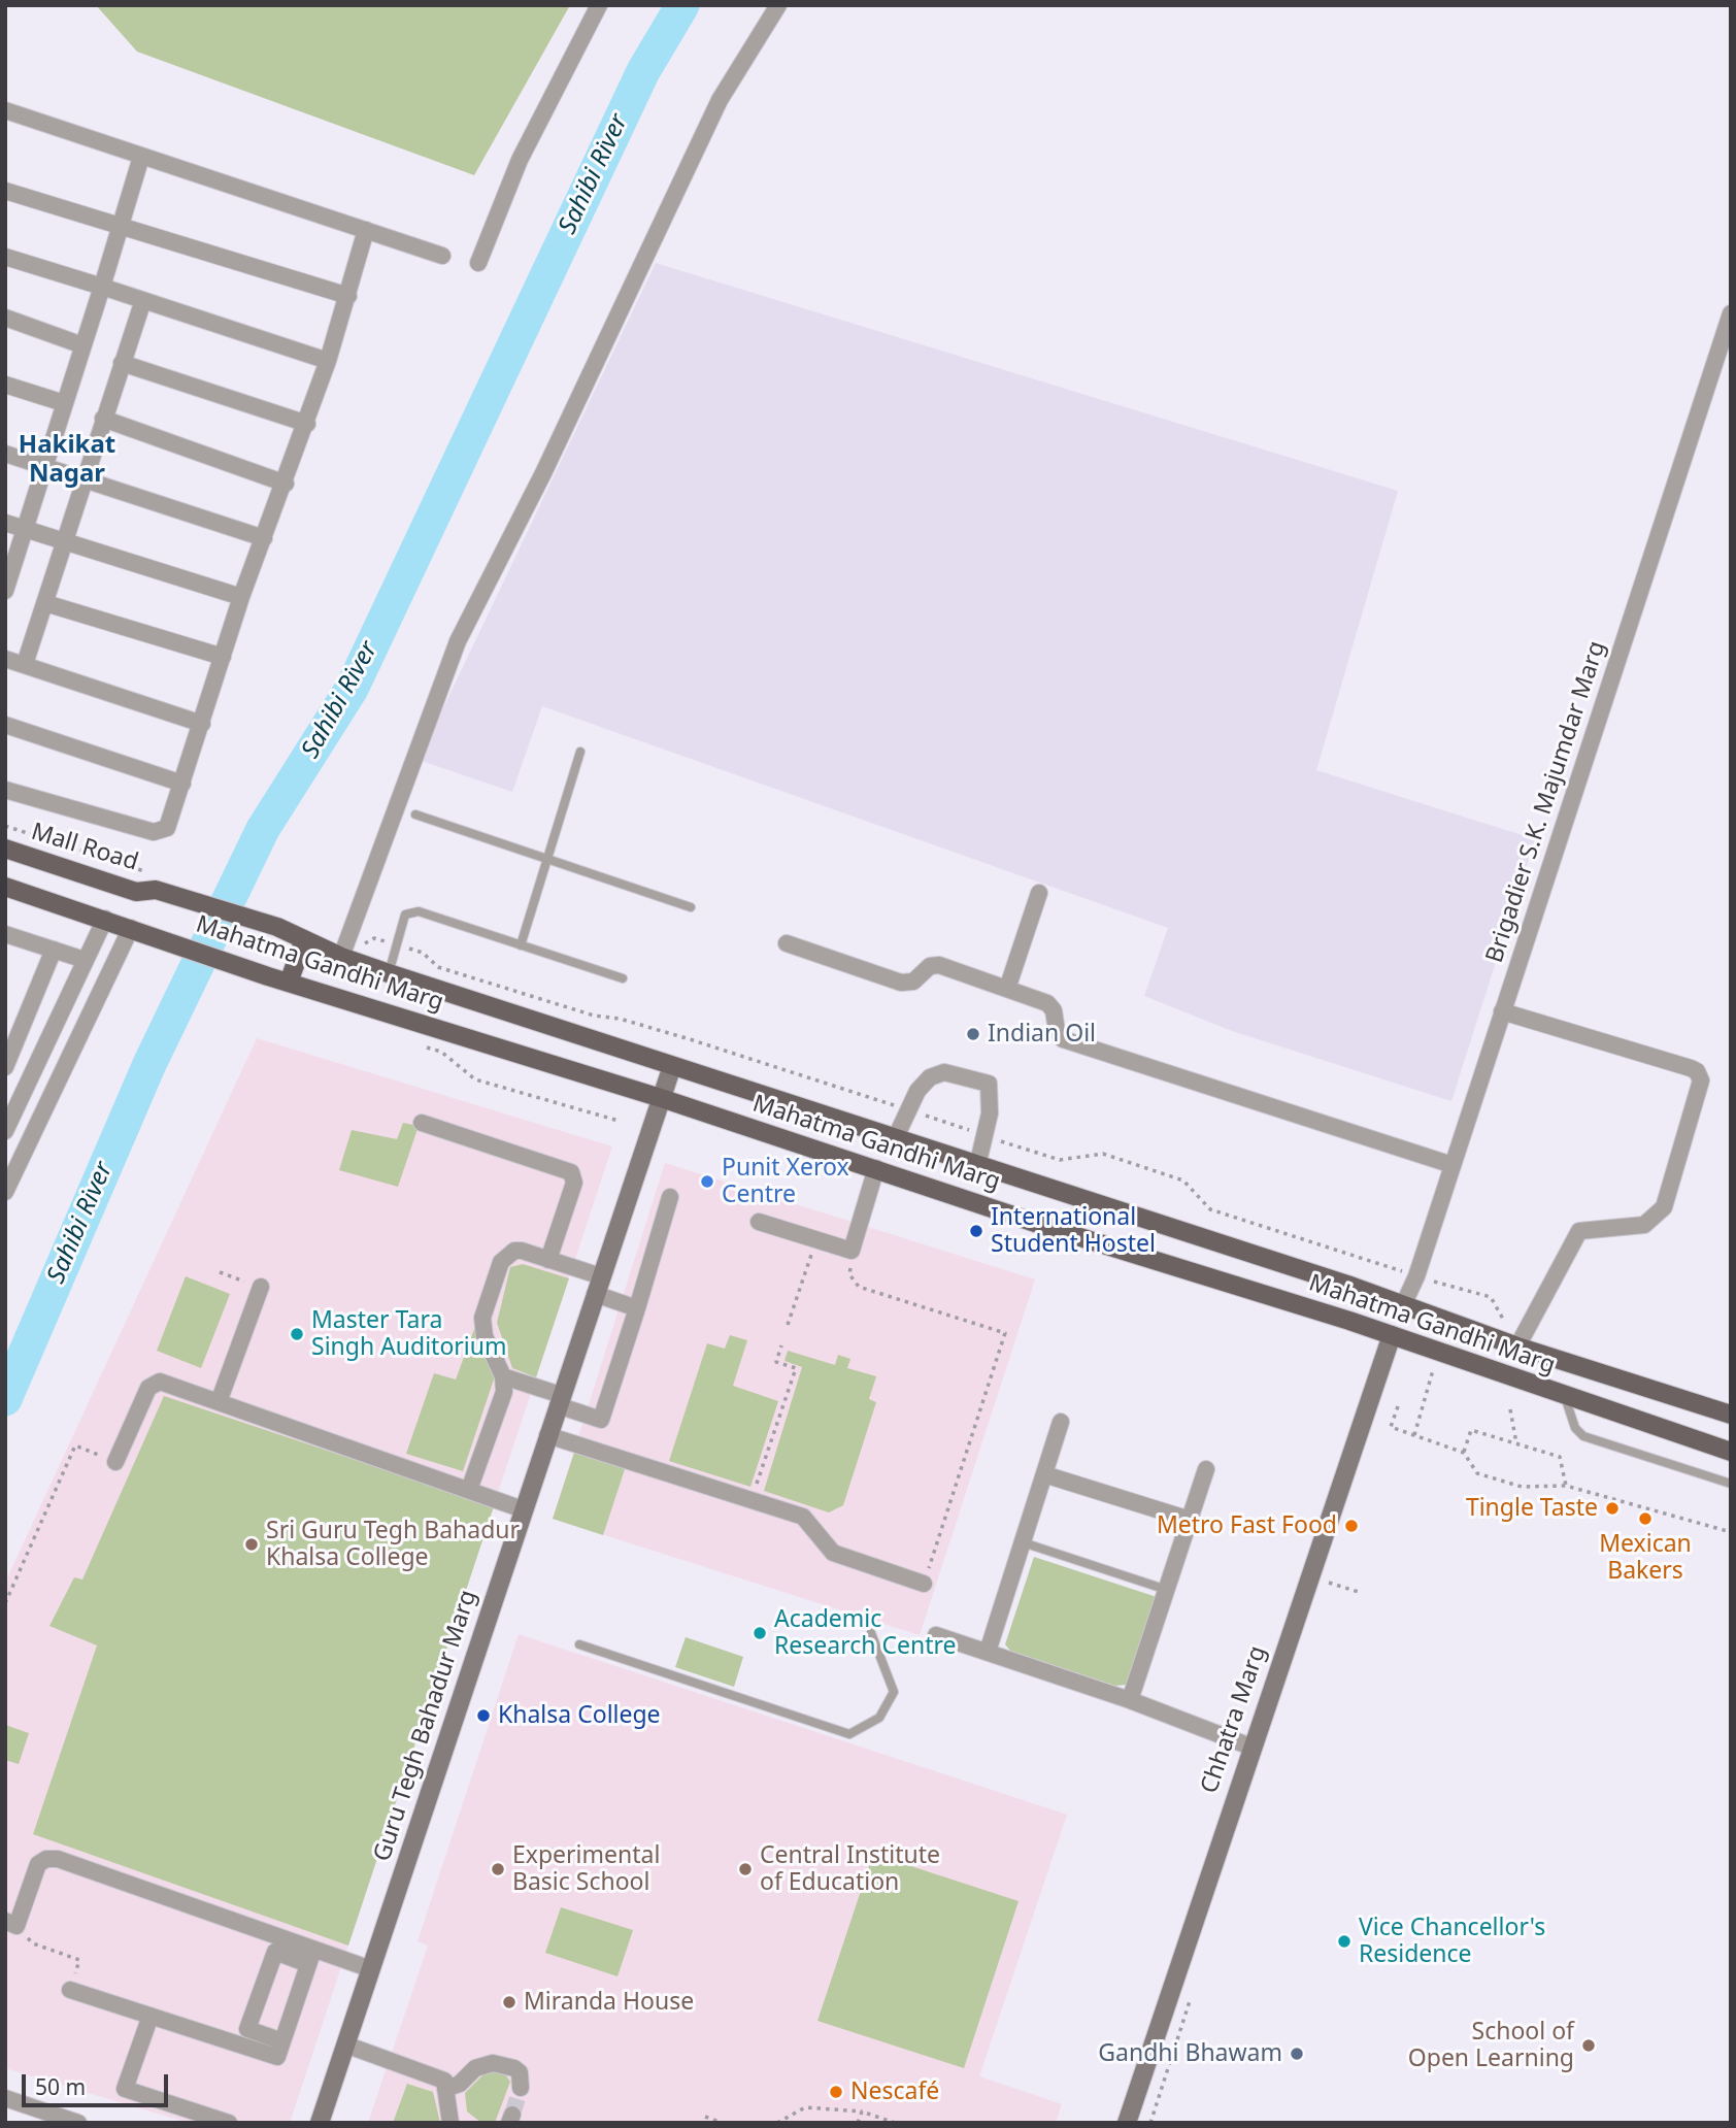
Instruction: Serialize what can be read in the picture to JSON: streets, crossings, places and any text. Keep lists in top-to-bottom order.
{
  "streets": {
    "main road": ["Mall Road", "Mahatma Gandhi Marg"],
    "street": ["Brigadier S.K. Majumdar Marg", "Chhatra Marg", "Guru Tegh Bahadur Marg"]
  },
  "crossings": [
    ["Brigadier S.K. Majumdar Marg", "Mahatma Gandhi Marg"],
    ["Mall Road", "Mahatma Gandhi Marg"],
    ["Mahatma Gandhi Marg", "Chhatra Marg"],
    ["Mahatma Gandhi Marg", "Guru Tegh Bahadur Marg"]
  ],
  "districts": ["Hakikat Nagar"],
  "water": ["Sahibi River"],
  "places": [
    "Indian Oil",
    "Punit Xerox Centre",
    "International Student Hostel",
    "Master Tara Singh Auditorium",
    "Tingle Taste",
    "Mexican Bakers",
    "Metro Fast Food",
    "Sri Guru Tegh Bahadur Khalsa College",
    "Academic Research Centre",
    "Khalsa College",
    "Experimental Basic School",
    "Central Institute of Education",
    "Vice Chancellor's Residence",
    "Miranda House",
    "School of Open Learning",
    "Gandhi Bhawam",
    "Nescafé"
  ],
  "scale_bar": "50 m"
}
